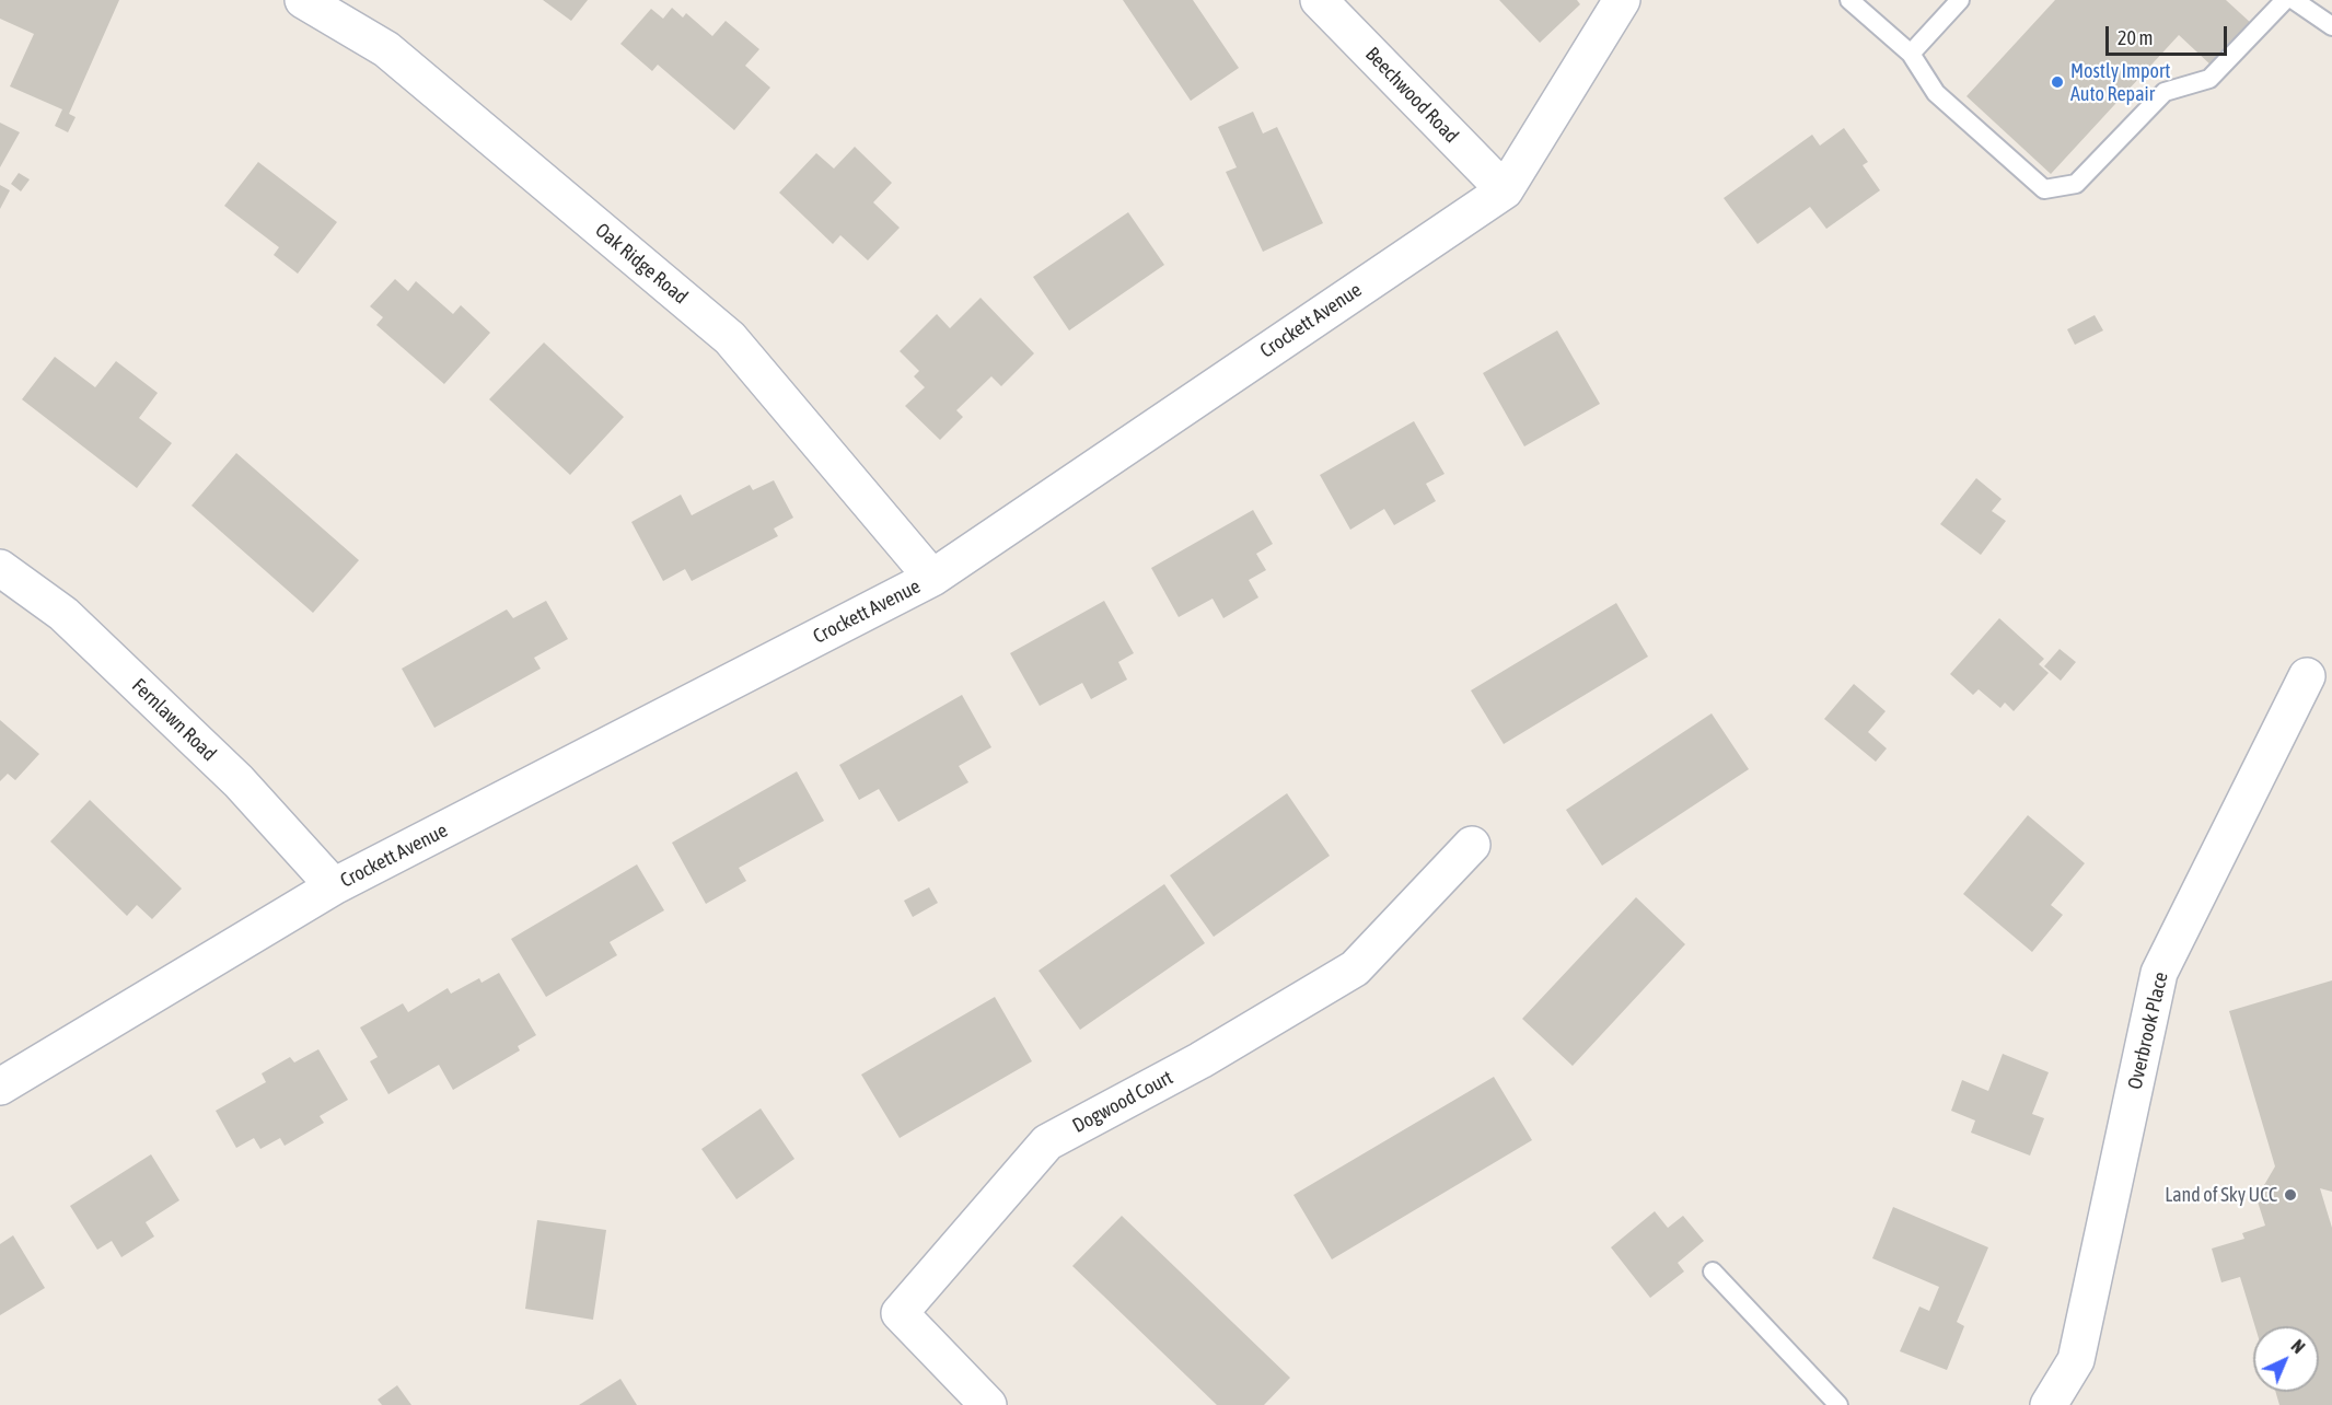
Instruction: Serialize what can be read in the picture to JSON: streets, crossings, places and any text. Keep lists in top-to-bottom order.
{
  "streets": {
    "street": [
      "Beechwood Road",
      "Oak Ridge Road",
      "Crockett Avenue",
      "Fernlawn Road",
      "Overbrook Place",
      "Dogwood Court"
    ]
  },
  "crossings": [
    ["Beechwood Road", "Crockett Avenue"],
    ["Oak Ridge Road", "Crockett Avenue"],
    ["Crockett Avenue", "Fernlawn Road"]
  ],
  "places": ["Mostly Import Auto Repair", "Land of Sky UCC"],
  "scale_bar": "20 m",
  "north": "top right"
}
